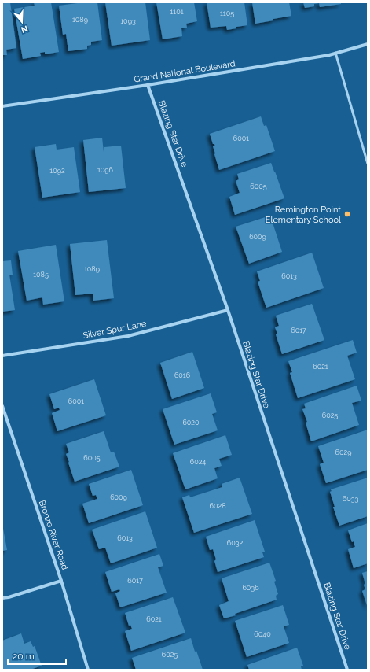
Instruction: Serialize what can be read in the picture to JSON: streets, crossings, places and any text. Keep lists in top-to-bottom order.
{
  "streets": {
    "street": [
      "Grand National Boulevard",
      "Blazing Star Drive",
      "Silver Spur Lane",
      "Bronze River Road"
    ]
  },
  "crossings": [
    ["Grand National Boulevard", "Blazing Star Drive"],
    ["Blazing Star Drive", "Silver Spur Lane"]
  ],
  "places": ["Remington Point Elementary School"],
  "house_numbers": [
    "1101",
    "1105",
    "1089",
    "1093",
    "6001",
    "1096",
    "1092",
    "6005",
    "6009",
    "1089",
    "1085",
    "6013",
    "6017",
    "6021",
    "6016",
    "6001",
    "6025",
    "6020",
    "6029",
    "6005",
    "6024",
    "6009",
    "6033",
    "6028",
    "6013",
    "6032",
    "6017",
    "6036",
    "6021",
    "6040",
    "6025"
  ],
  "scale_bar": "20 m",
  "north": "bottom"
}
